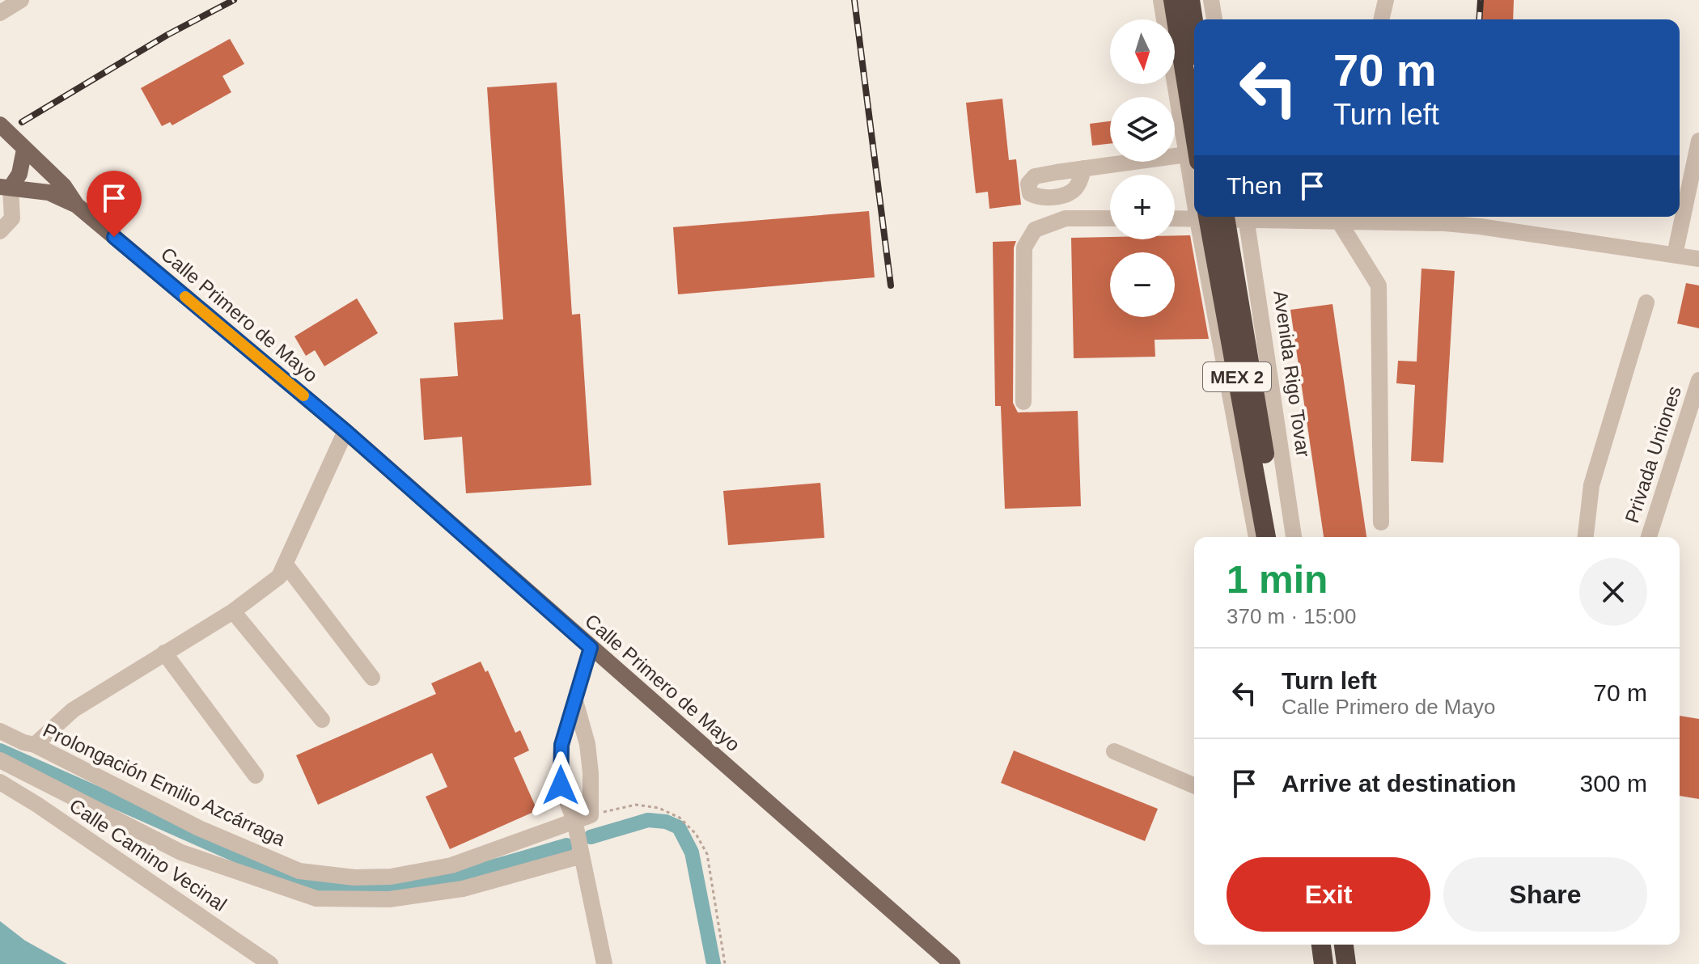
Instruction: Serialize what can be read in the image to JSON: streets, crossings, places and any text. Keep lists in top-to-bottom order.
{
  "streets": {
    "highway": ["Avenida Rigo Tovar", "MEX 2"],
    "main road": ["Calle Primero de Mayo"],
    "street": ["Privada Uniones", "Prolongación Emilio Azcárraga", "Calle Camino Vecinal"]
  },
  "north": "bottom",
  "page": {
    "map_buttons": ["+", "−"],
    "turn": ["70 m", "Turn left"],
    "then": "Then",
    "heading": ["1 min", "370 m · 15:00"],
    "list": [
      {
        "name": "Turn left",
        "note": "Calle Primero de Mayo",
        "value": "70 m"
      },
      {
        "name": "Arrive at destination",
        "value": "300 m"
      }
    ],
    "buttons": ["Exit", "Share"]
  }
}
